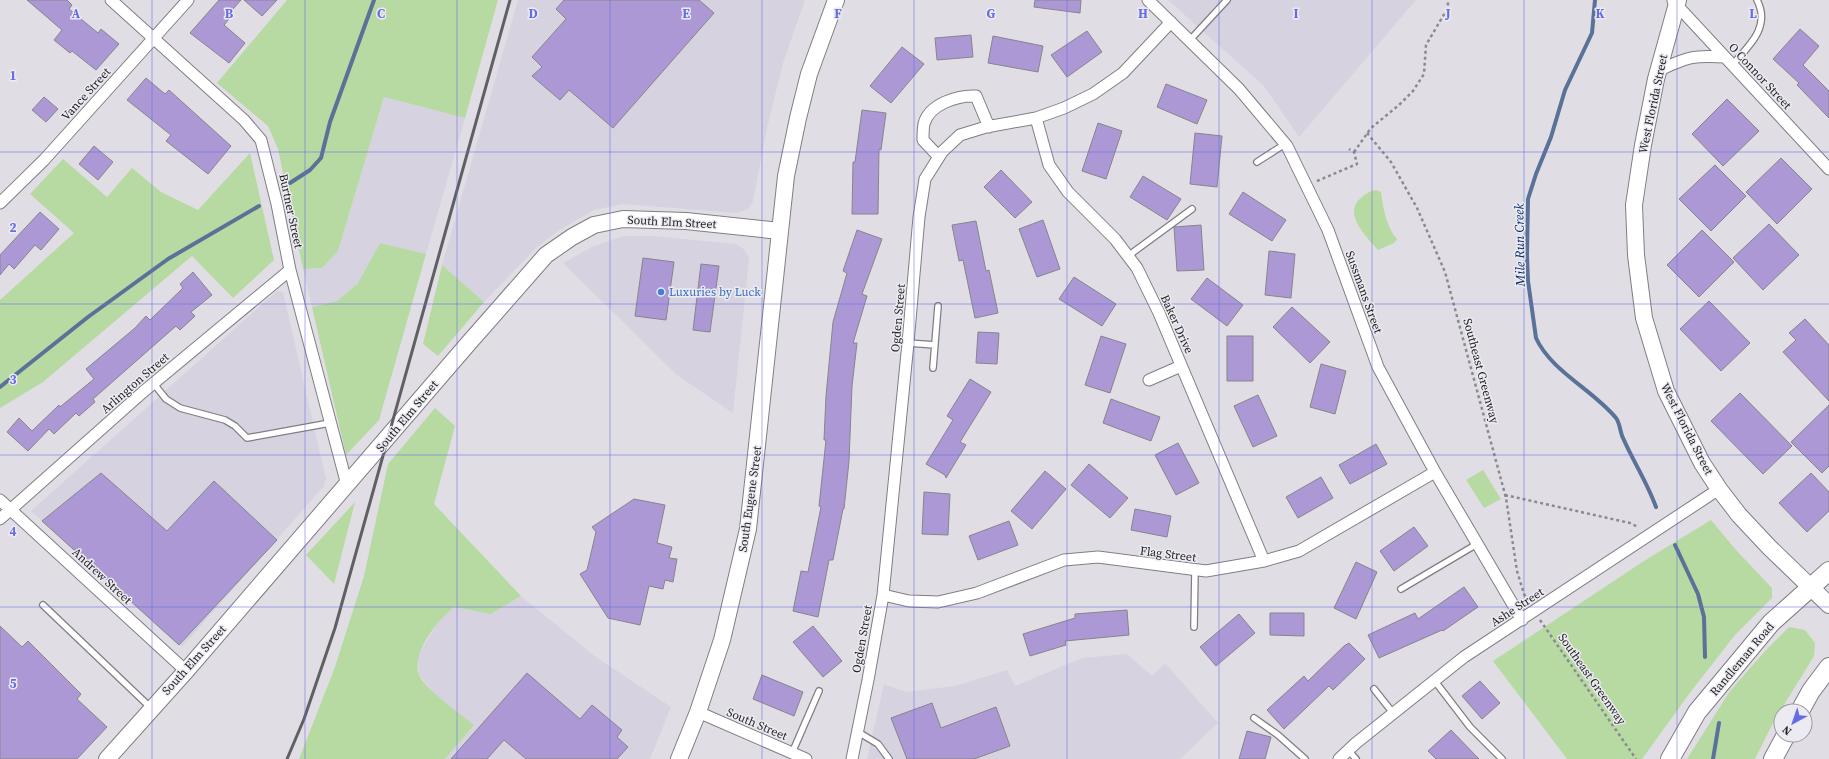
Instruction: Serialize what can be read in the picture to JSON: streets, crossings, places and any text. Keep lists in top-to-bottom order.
{
  "streets": {
    "main road": [
      "West Florida Street",
      "South Elm Street",
      "South Eugene Street",
      "Randleman Road"
    ],
    "street": [
      "O Connor Street",
      "Vance Street",
      "Burtner Street",
      "Sussmans Street",
      "Ogden Street",
      "Baker Drive",
      "Arlington Street",
      "Flag Street",
      "Andrew Street",
      "Ashe Street",
      "South Street"
    ],
    "path": ["Southeast Greenway"]
  },
  "crossings": [
    ["O Connor Street", "West Florida Street"],
    ["Vance Street", "Burtner Street"],
    ["West Florida Street", "Ashe Street"],
    ["West Florida Street", "Randleman Road"],
    ["Burtner Street", "South Elm Street"],
    ["Burtner Street", "Arlington Street"],
    ["South Elm Street", "South Eugene Street"],
    ["South Elm Street", "Andrew Street"],
    ["Sussmans Street", "Ogden Street"],
    ["Sussmans Street", "Flag Street"],
    ["Sussmans Street", "Ashe Street"],
    ["Ogden Street", "Baker Drive"],
    ["Ogden Street", "Flag Street"],
    ["Baker Drive", "Flag Street"],
    ["Southeast Greenway", "Ashe Street"],
    ["Arlington Street", "Andrew Street"],
    ["South Eugene Street", "South Street"]
  ],
  "water": ["Mile Run Creek"],
  "places": ["Luxuries by Luck"],
  "north": "bottom left",
  "grid": {
    "columns": [
      "A",
      "B",
      "C",
      "D",
      "E",
      "F",
      "G",
      "H",
      "I",
      "J",
      "K",
      "L"
    ],
    "rows": [
      "1",
      "2",
      "3",
      "4",
      "5"
    ]
  }
}
